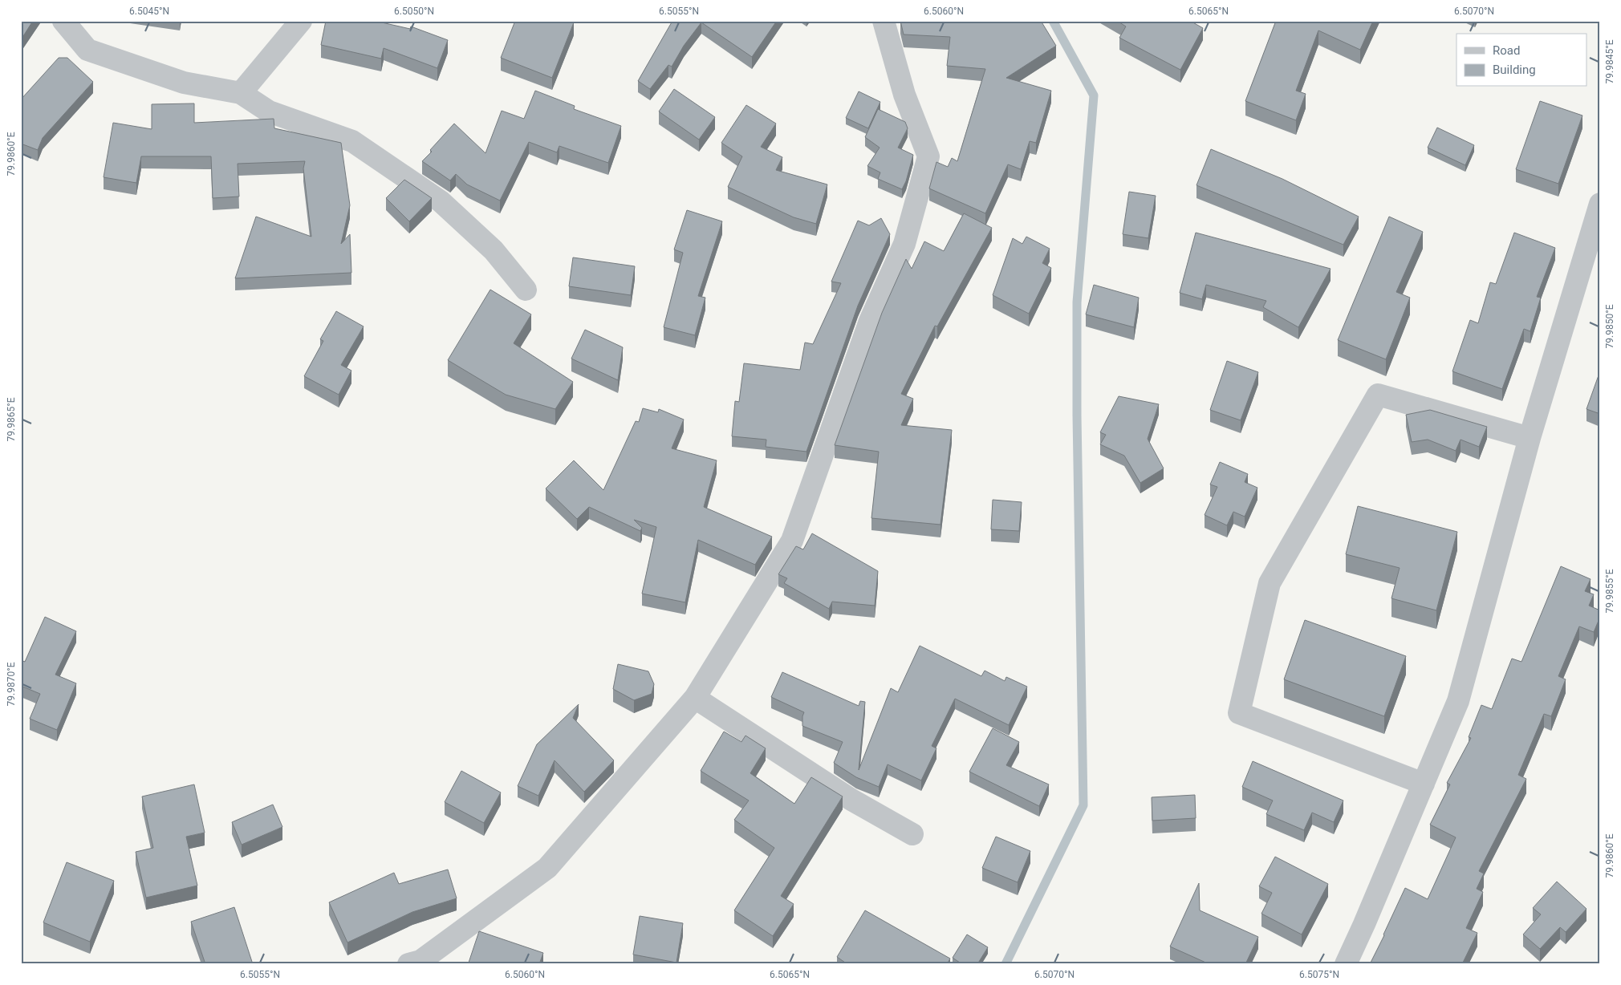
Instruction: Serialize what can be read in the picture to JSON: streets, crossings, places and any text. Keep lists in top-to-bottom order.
{
  "legend": ["Road", "Building"],
  "coordinates": [
    "6.5045°N",
    "6.5050°N",
    "6.5055°N",
    "6.5060°N",
    "6.5065°N",
    "6.5070°N",
    "79.9845°E",
    "79.9860°E",
    "79.9850°E",
    "79.9865°E",
    "79.9855°E",
    "79.9870°E",
    "6.5075°N"
  ]
}
